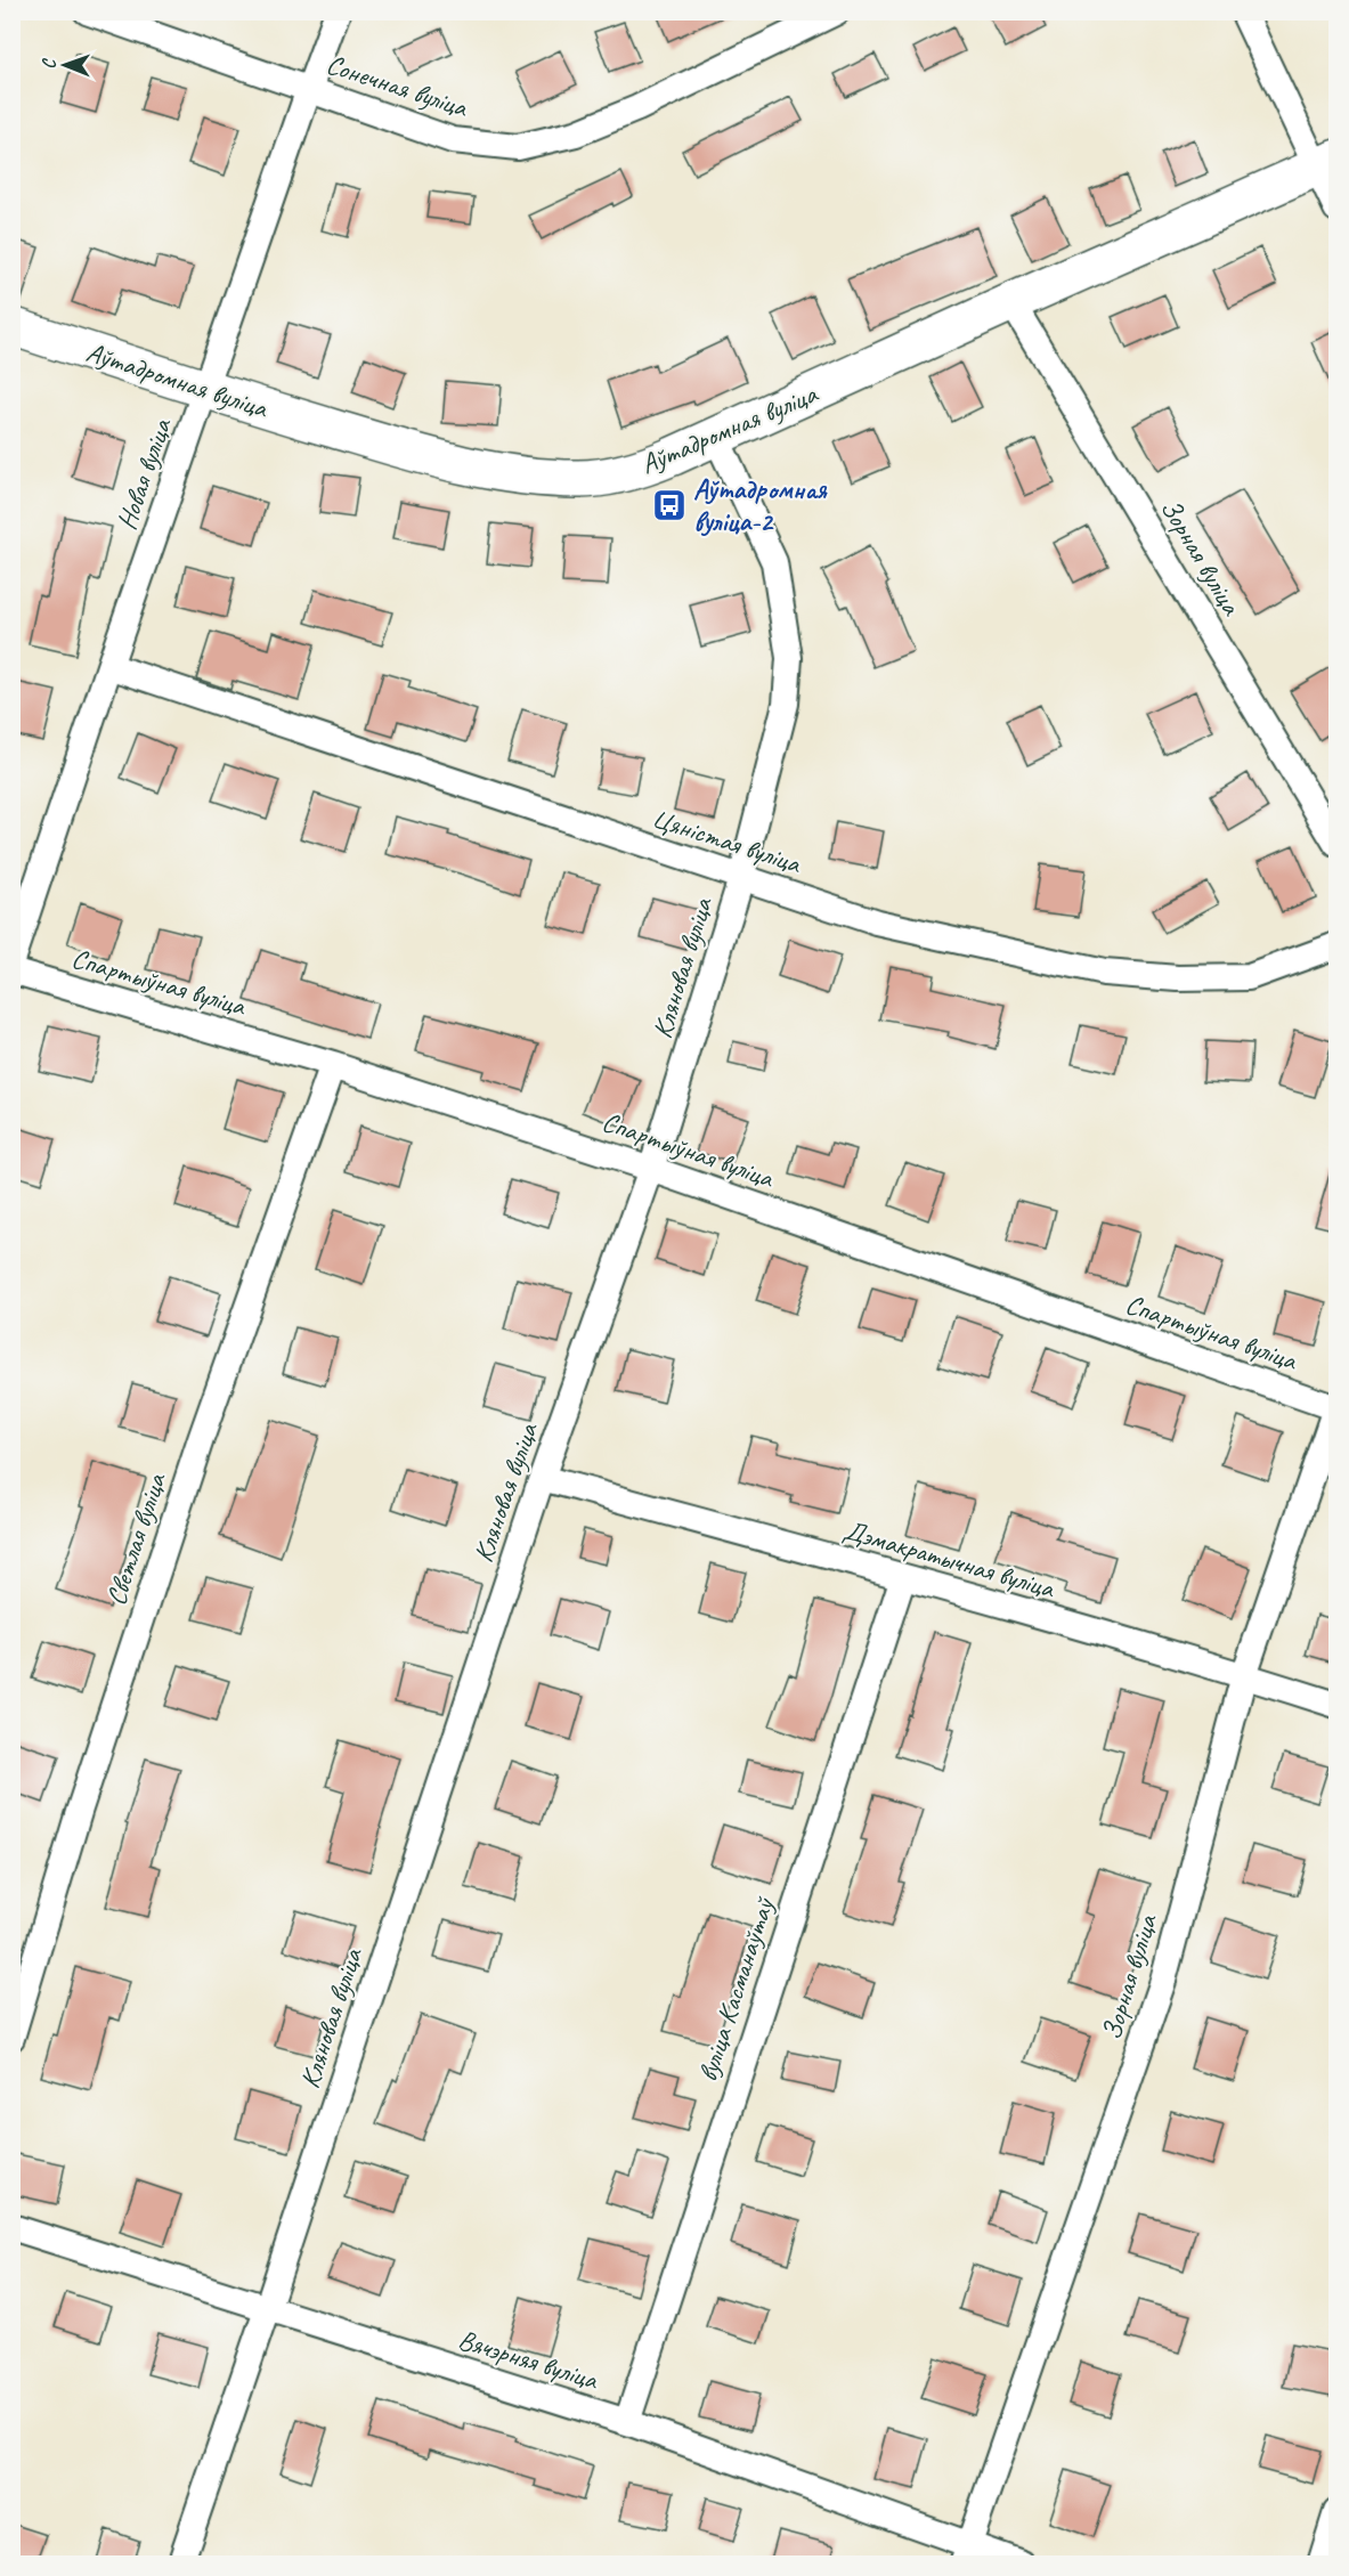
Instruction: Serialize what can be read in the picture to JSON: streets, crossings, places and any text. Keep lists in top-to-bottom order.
{
  "streets": {
    "street": [
      "Сонечная вуліца",
      "Аўтадромная вуліца",
      "Новая вуліца",
      "Зорная вуліца",
      "Цяністая вуліца",
      "Кляновая вуліца",
      "Спартыўная вуліца",
      "Светлая вуліца",
      "Дэмакратычная вуліца",
      "вуліца Касманаўтаў",
      "Вячэрняя вуліца"
    ]
  },
  "crossings": [
    ["Сонечная вуліца", "Новая вуліца"],
    ["Аўтадромная вуліца", "Новая вуліца"],
    ["Аўтадромная вуліца", "Зорная вуліца"],
    ["Аўтадромная вуліца", "Кляновая вуліца"],
    ["Новая вуліца", "Цяністая вуліца"],
    ["Зорная вуліца", "Спартыўная вуліца"],
    ["Зорная вуліца", "Дэмакратычная вуліца"],
    ["Зорная вуліца", "Вячэрняя вуліца"],
    ["Цяністая вуліца", "Кляновая вуліца"],
    ["Кляновая вуліца", "Спартыўная вуліца"],
    ["Кляновая вуліца", "Дэмакратычная вуліца"],
    ["Кляновая вуліца", "Вячэрняя вуліца"],
    ["Спартыўная вуліца", "Светлая вуліца"],
    ["Дэмакратычная вуліца", "вуліца Касманаўтаў"],
    ["вуліца Касманаўтаў", "Вячэрняя вуліца"]
  ],
  "places": {
    "bus stop": ["Аўтадромная вуліца-2"]
  },
  "north": "left"
}
